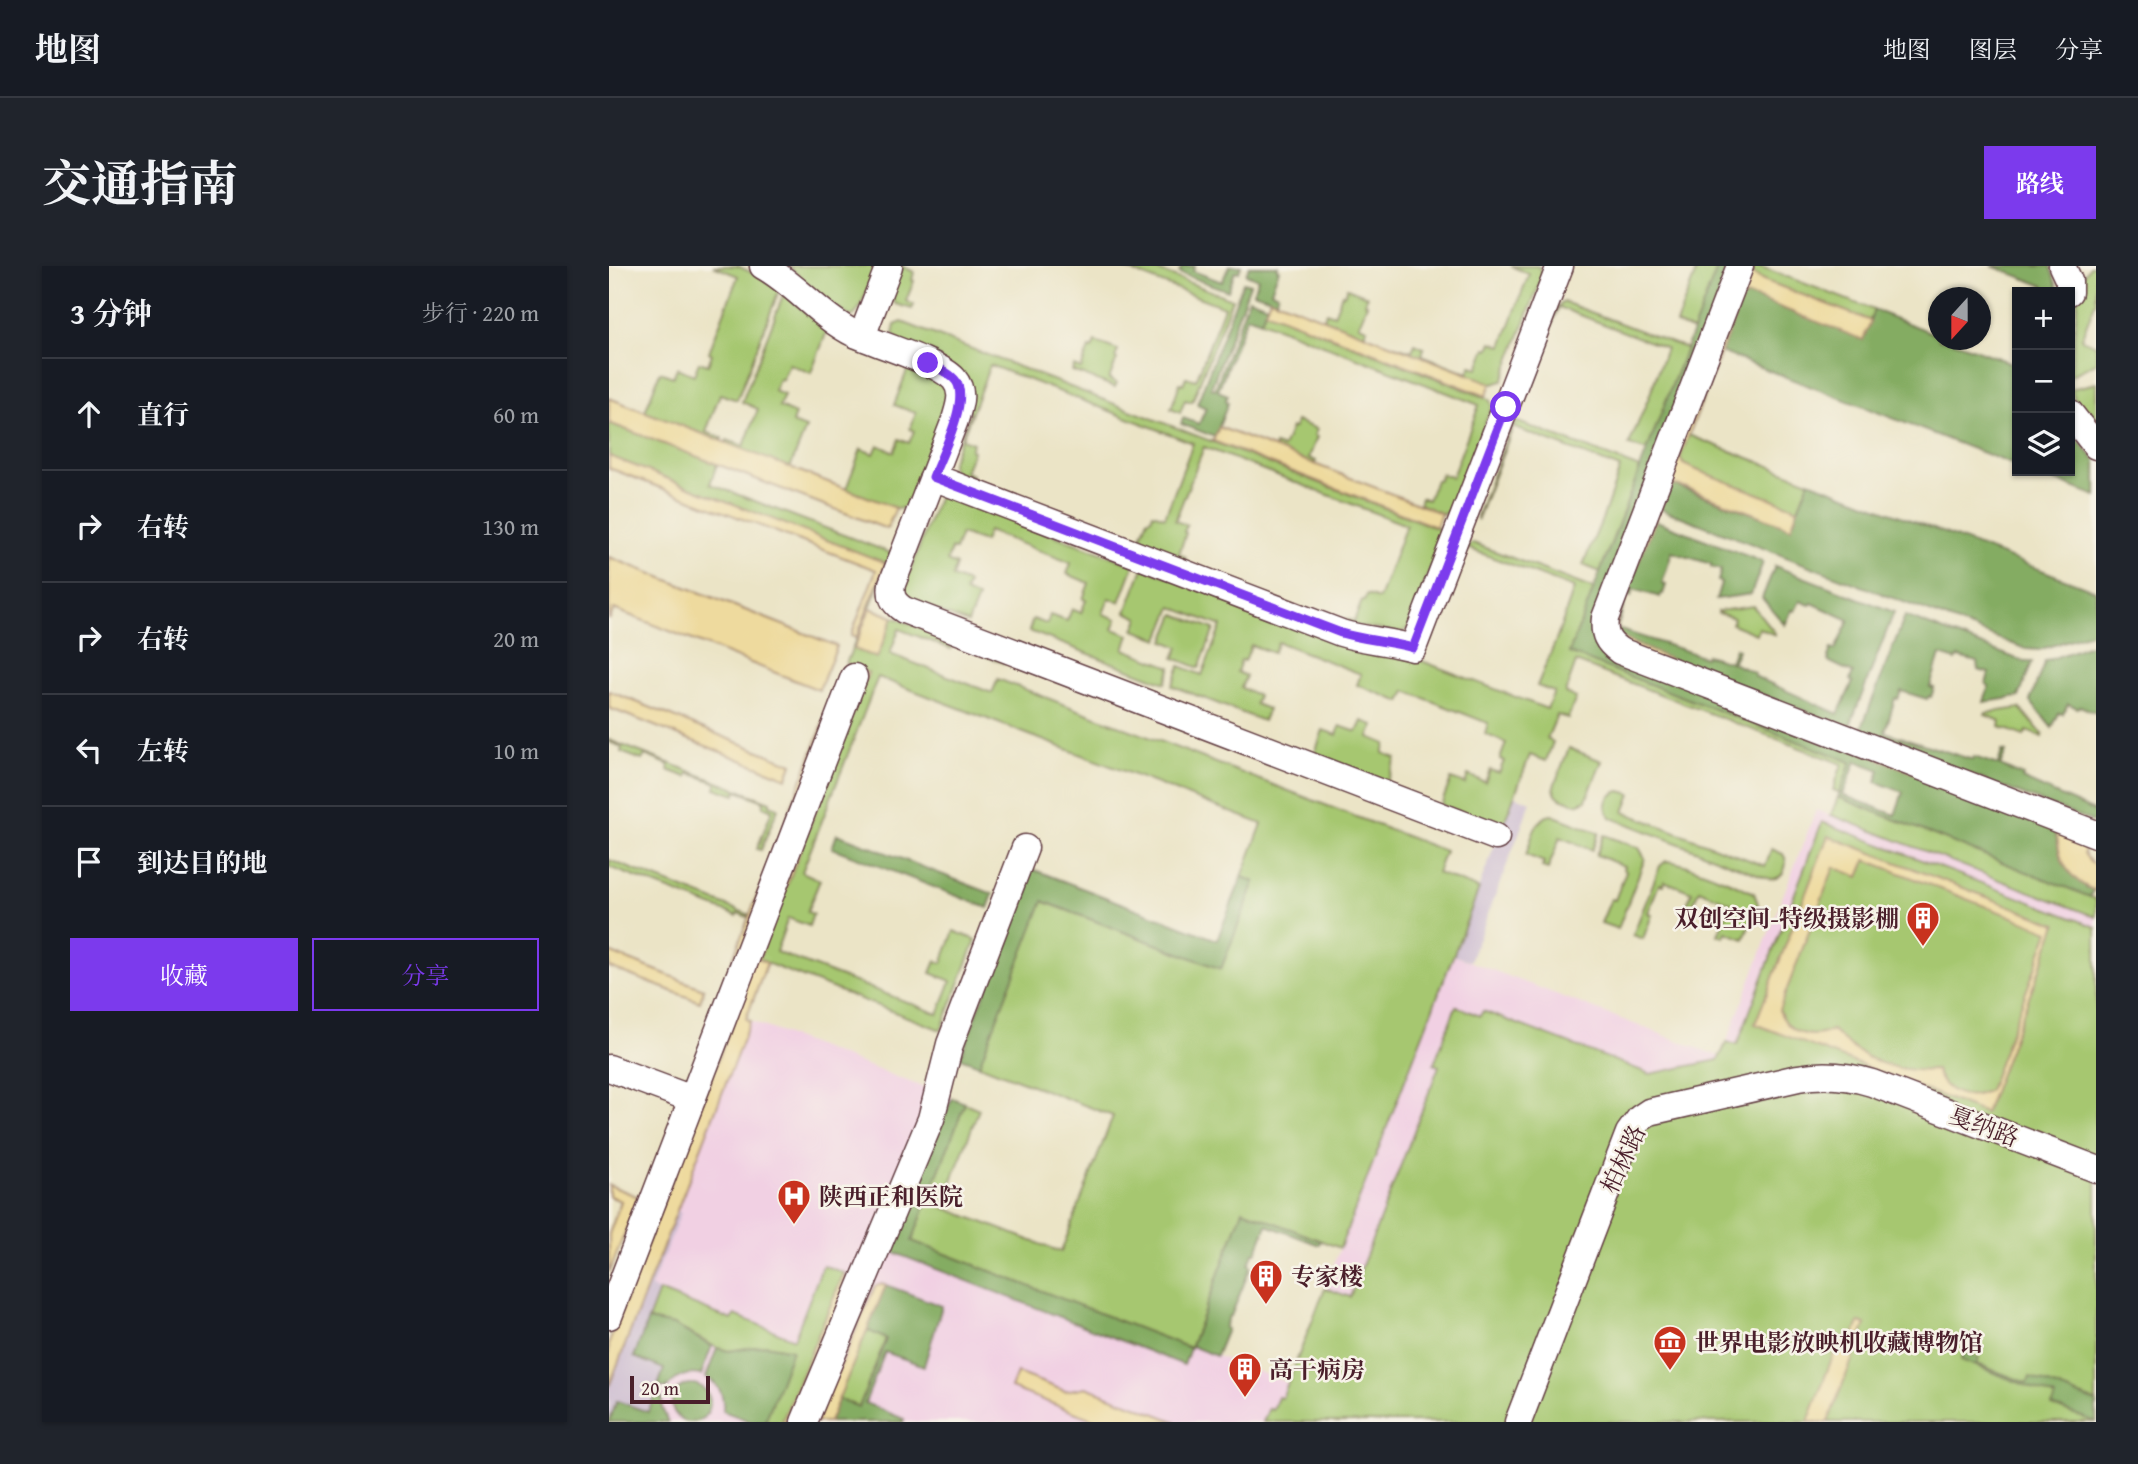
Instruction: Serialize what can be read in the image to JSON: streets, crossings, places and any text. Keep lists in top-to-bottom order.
{
  "streets": {
    "street": ["戛纳路", "柏林路"]
  },
  "crossings": [
    ["戛纳路", "柏林路"]
  ],
  "places": {
    "building": ["双创空间-特级摄影棚", "专家楼", "高干病房"],
    "hospital": ["陕西正和医院"],
    "museum": ["世界电影放映机收藏博物馆"]
  },
  "scale_bar": "20 m",
  "north": "bottom",
  "page": {
    "header": "地图",
    "nav": ["地图", "图层", "分享"],
    "title": "交通指南",
    "buttons": [
      "路线",
      ["收藏", "分享"]
    ],
    "heading": ["3 分钟", "步行 · 220 m"],
    "map_buttons": ["+", "−"],
    "list": [
      ["直行", "60 m"],
      ["右转", "130 m"],
      ["右转", "20 m"],
      ["左转", "10 m"],
      "到达目的地"
    ],
    "scale": "20 m"
  }
}
